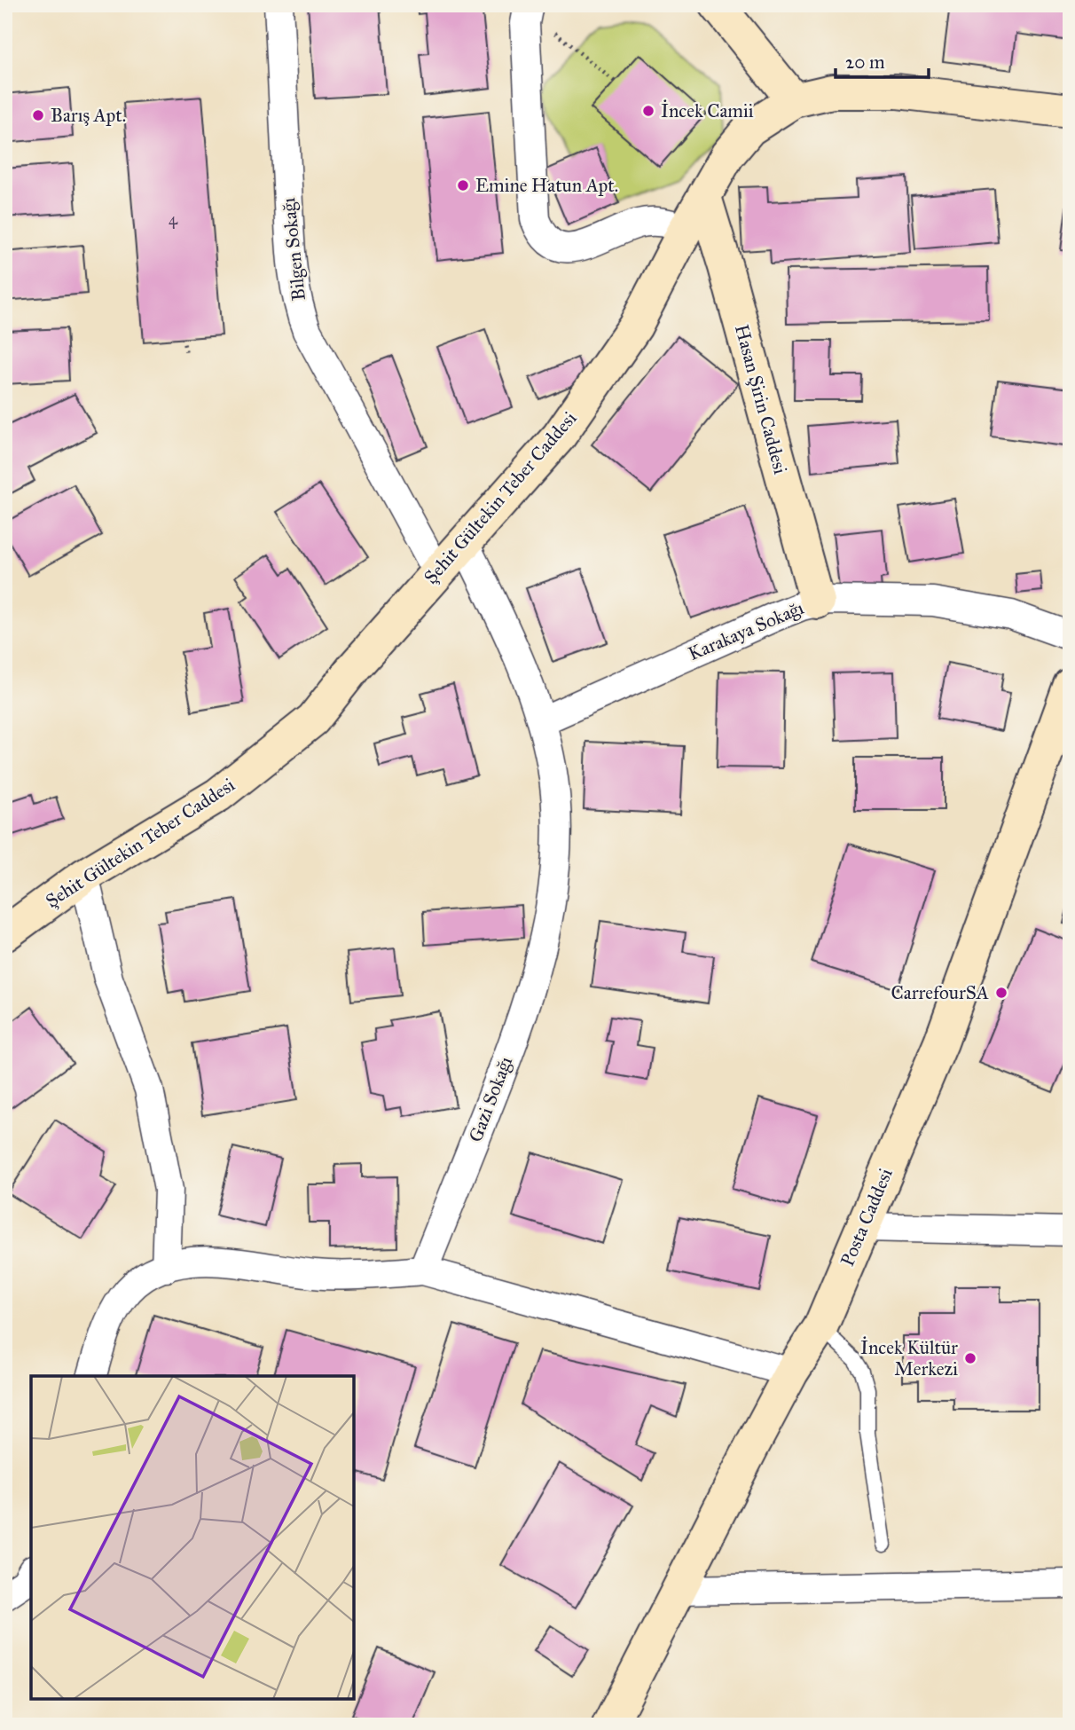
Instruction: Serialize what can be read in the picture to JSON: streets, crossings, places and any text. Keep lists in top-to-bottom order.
{
  "streets": {
    "street": [
      "Bilgen Sokağı",
      "Hasan Şirin Caddesi",
      "Şehit Gültekin Teber Caddesi",
      "Karakaya Sokağı",
      "Gazi Sokağı",
      "Posta Caddesi"
    ]
  },
  "crossings": [
    ["Bilgen Sokağı", "Şehit Gültekin Teber Caddesi"],
    ["Hasan Şirin Caddesi", "Şehit Gültekin Teber Caddesi"],
    ["Hasan Şirin Caddesi", "Karakaya Sokağı"],
    ["Şehit Gültekin Teber Caddesi", "Gazi Sokağı"],
    ["Karakaya Sokağı", "Gazi Sokağı"]
  ],
  "places": [
    "İncek Camii",
    "Barış Apt.",
    "Emine Hatun Apt.",
    "CarrefourSA",
    "İncek Kültür Merkezi"
  ],
  "house_numbers": ["4"],
  "scale_bar": "20 m"
}
